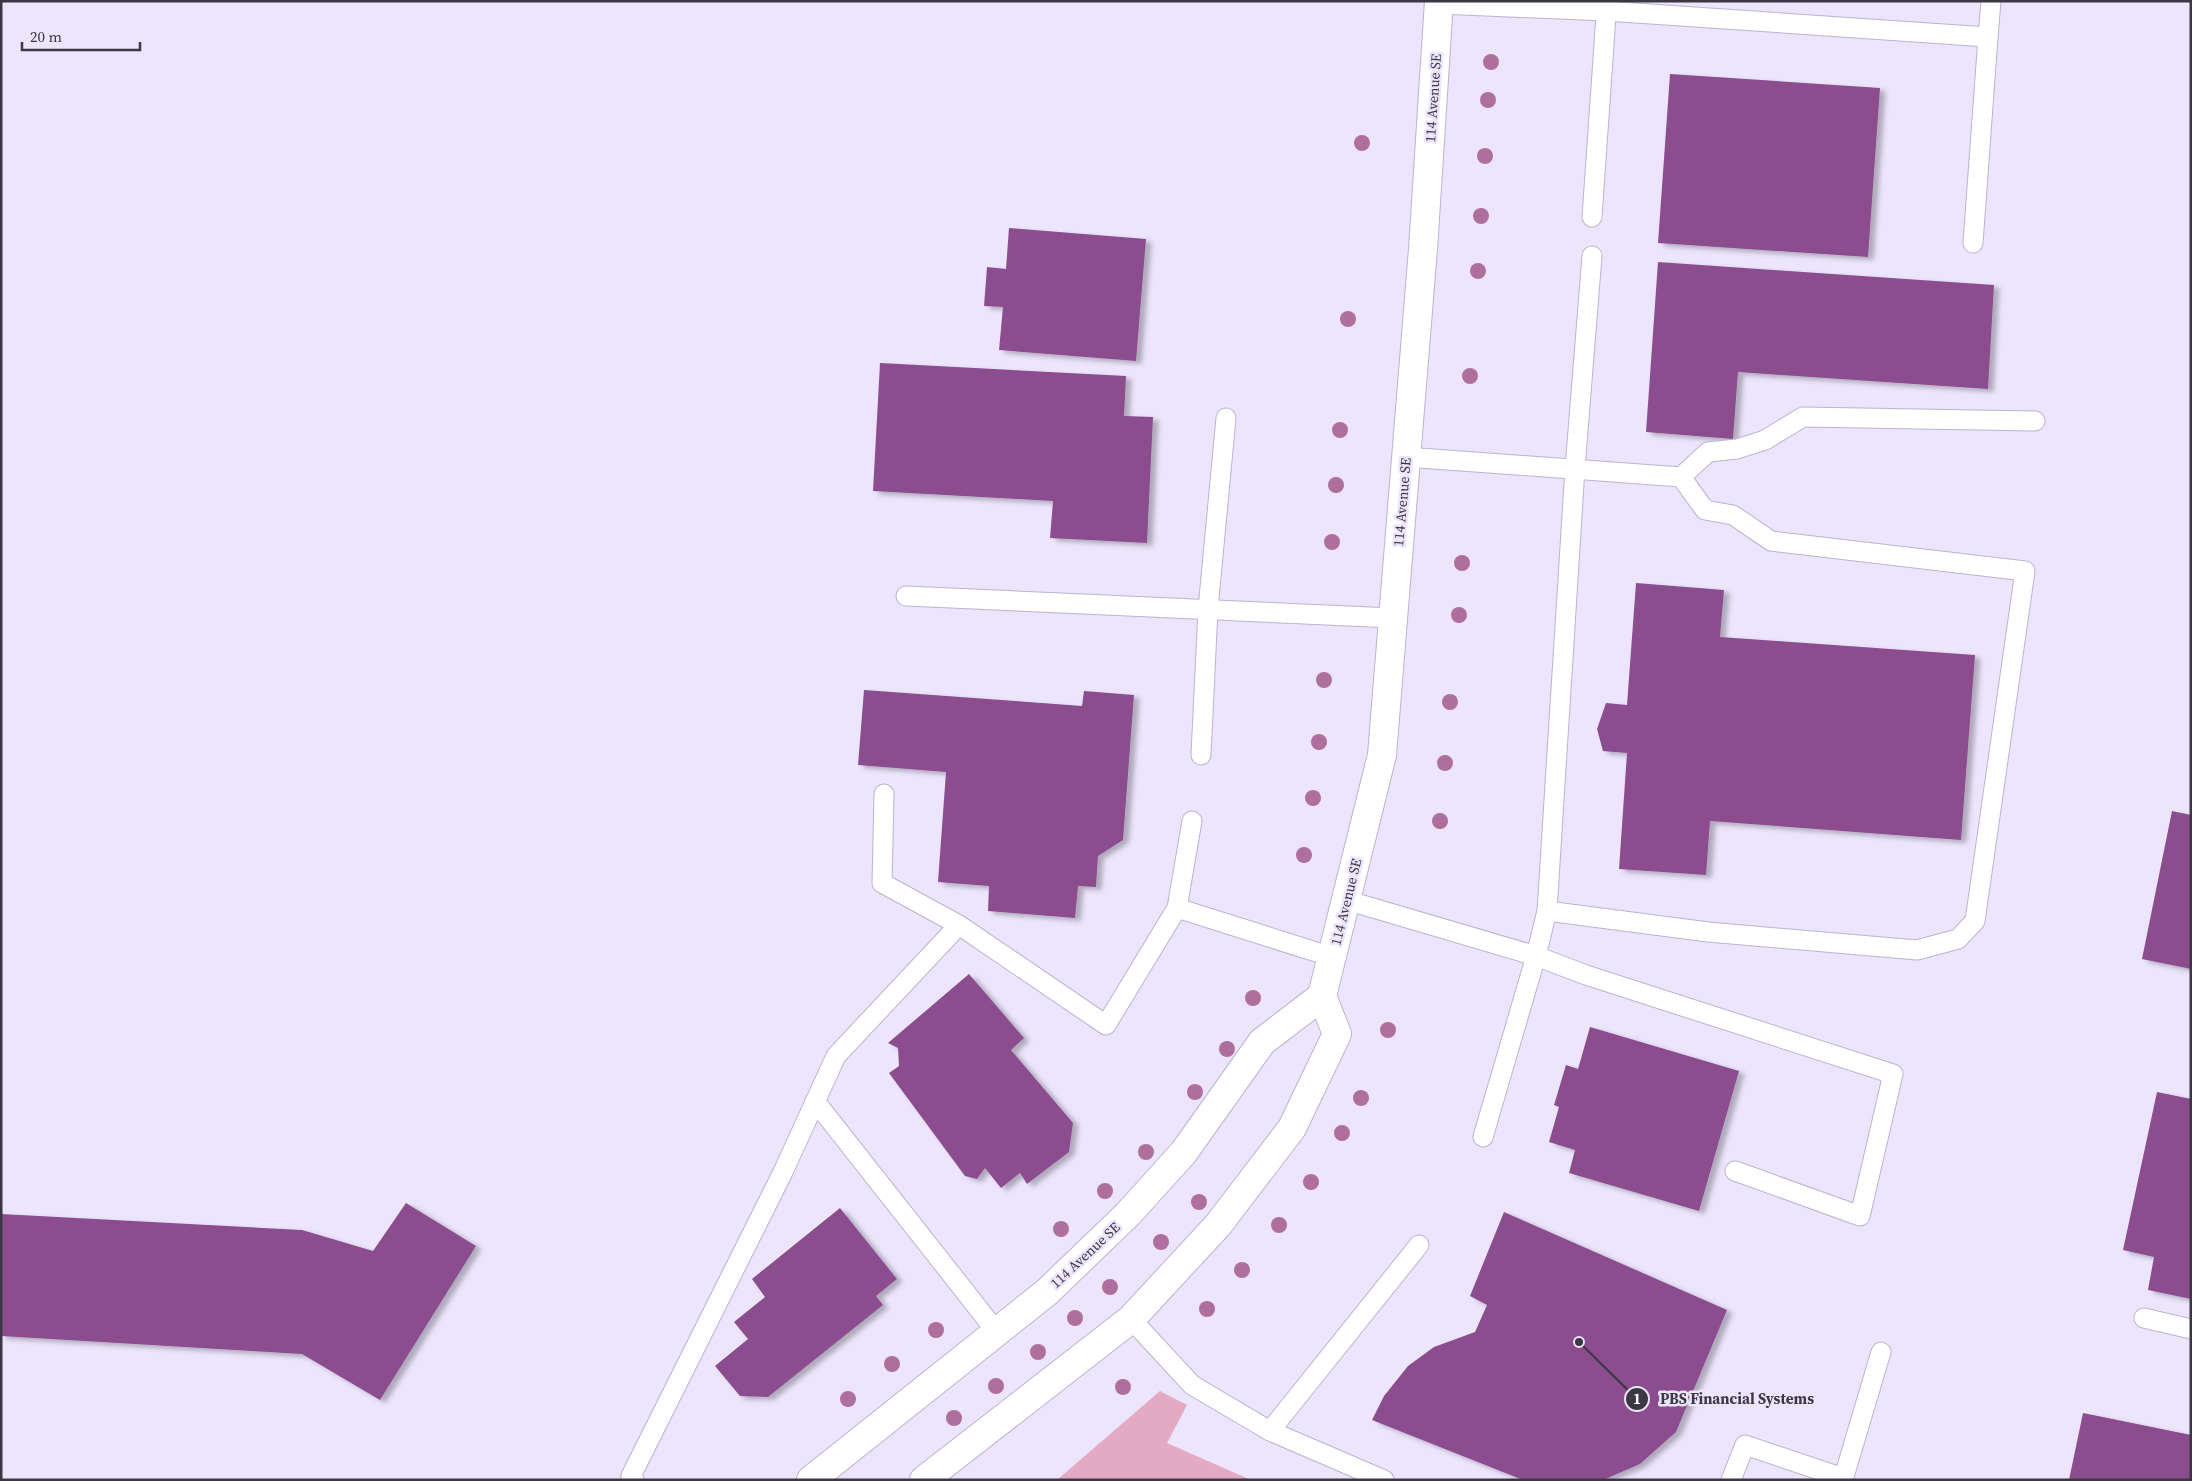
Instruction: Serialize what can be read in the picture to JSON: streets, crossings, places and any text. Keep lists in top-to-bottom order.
{
  "streets": {
    "main road": ["114 Avenue SE"]
  },
  "places": ["PBS Financial Systems"],
  "scale_bar": "20 m"
}
